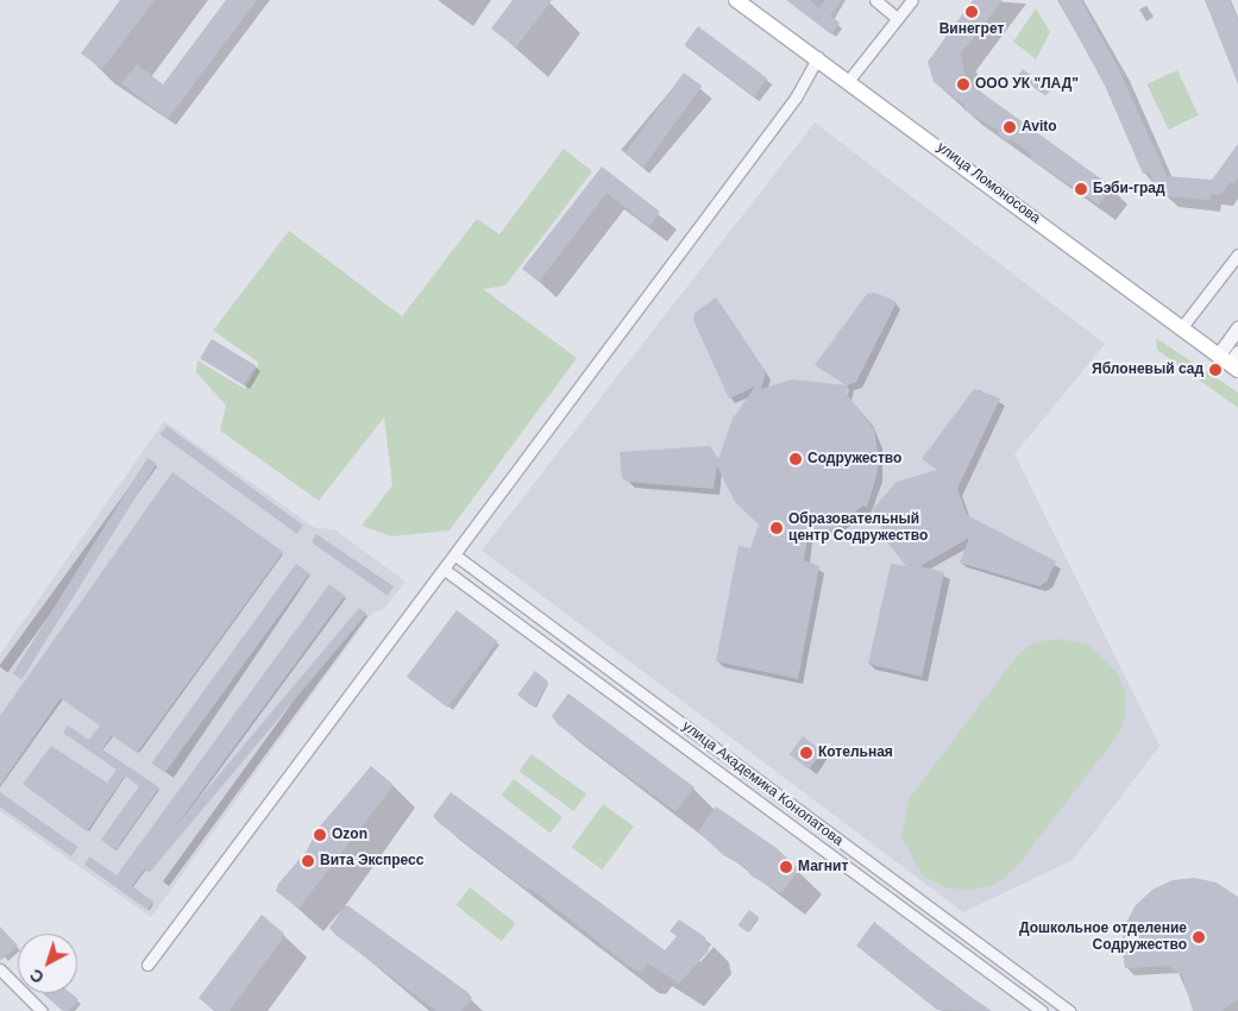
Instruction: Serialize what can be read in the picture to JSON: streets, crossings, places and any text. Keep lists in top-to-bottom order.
{
  "streets": {
    "main road": ["улица Ломоносова"],
    "street": ["улица Академика Конопатова"]
  },
  "places": [
    "Винегрет",
    "ООО УК \"ЛАД\"",
    "Avito",
    "Бэби-град",
    "Яблоневый сад",
    "Содружество",
    "Образовательный центр Содружество",
    "Котельная",
    "Ozon",
    "Вита Экспресс",
    "Магнит",
    "Дошкольное отделение Содружество"
  ],
  "north": "bottom left"
}
